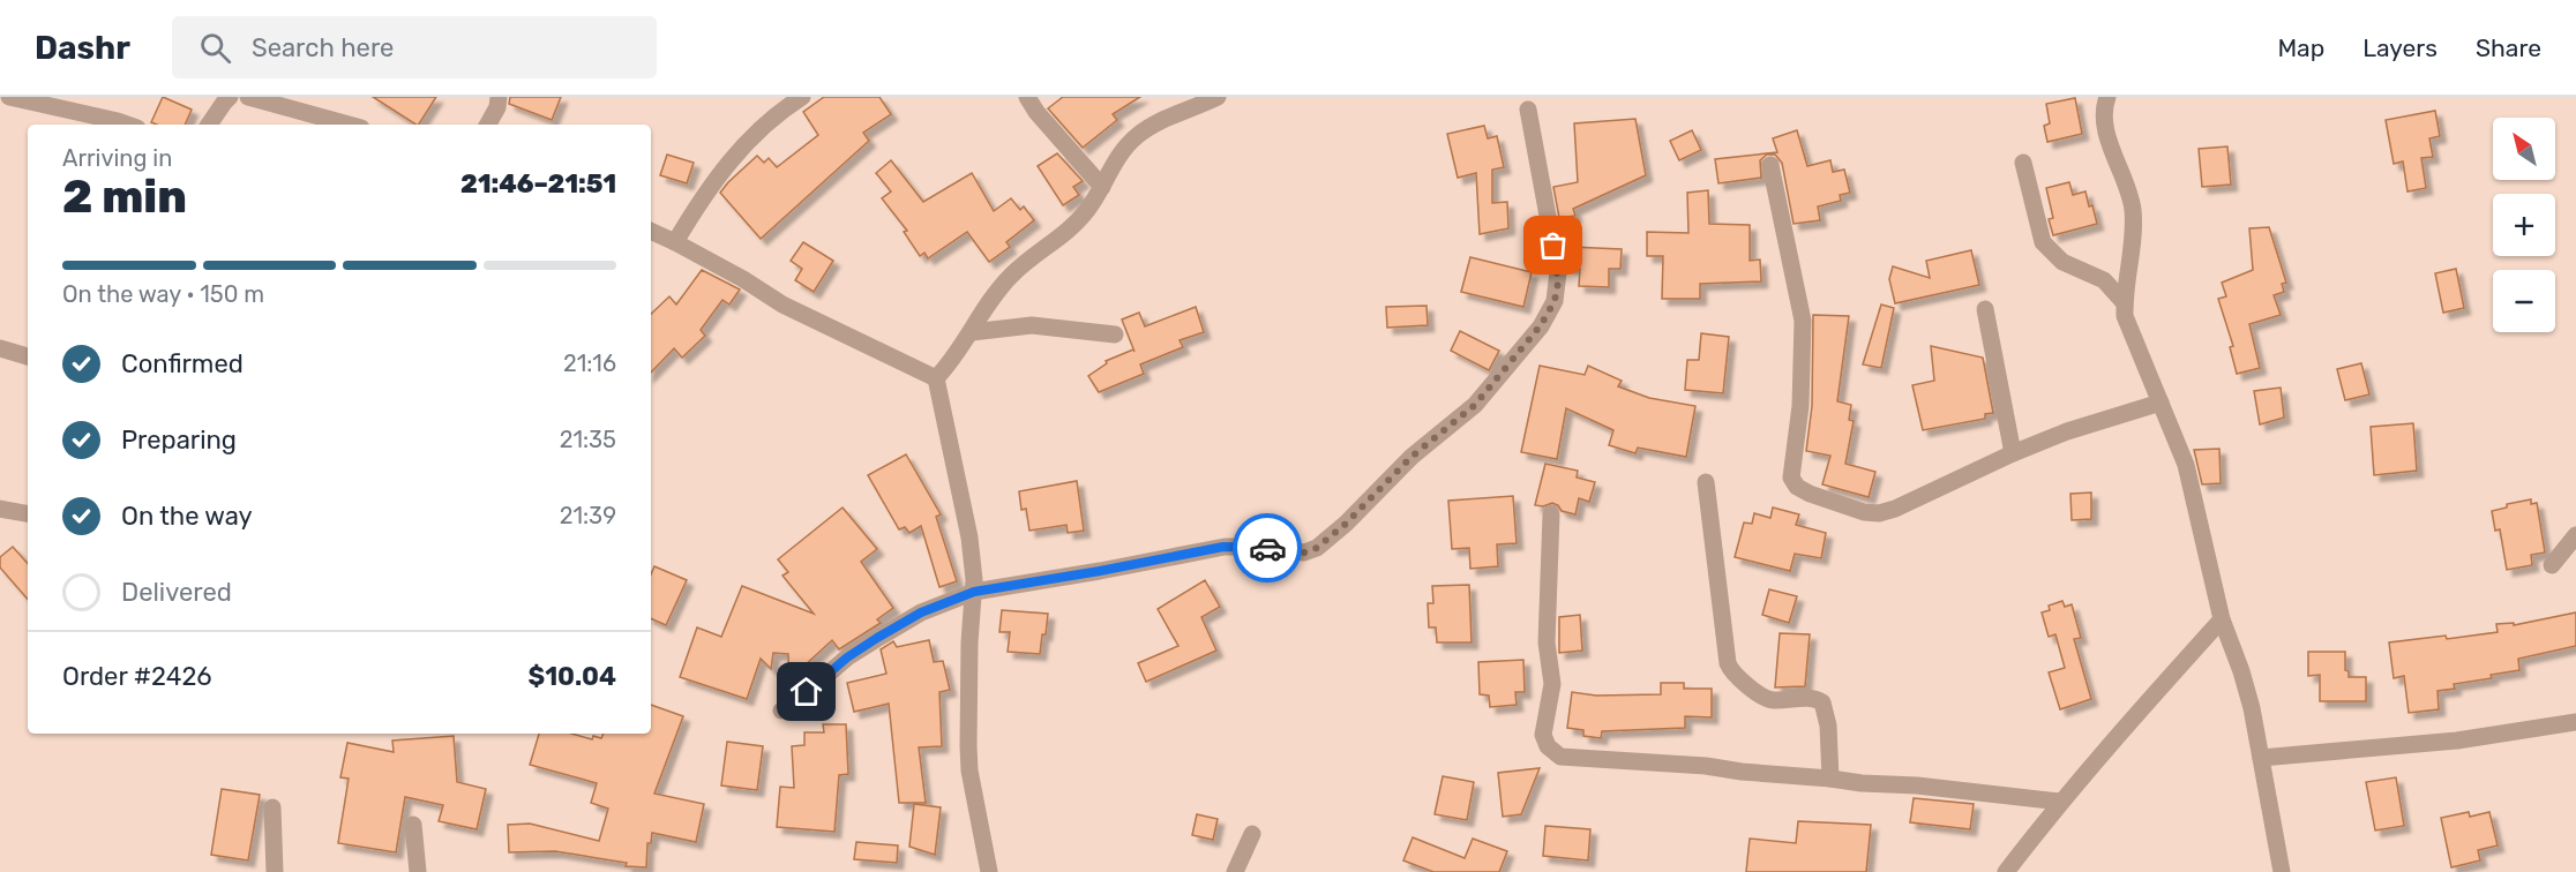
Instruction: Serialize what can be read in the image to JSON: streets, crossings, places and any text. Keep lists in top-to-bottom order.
{
  "north": "top left",
  "page": {
    "header": "Dashr",
    "search": "Search here",
    "nav": ["Map", "Layers", "Share"],
    "map_buttons": ["+", "−"],
    "heading": ["2 min", "Arriving in", "21:46–21:51"],
    "panel": ["Order #2426", "$10.04"],
    "bar": "On the way · 150 m",
    "list": [
      ["Confirmed", "21:16"],
      ["Preparing", "21:35"],
      ["On the way", "21:39"],
      "Delivered"
    ]
  }
}
